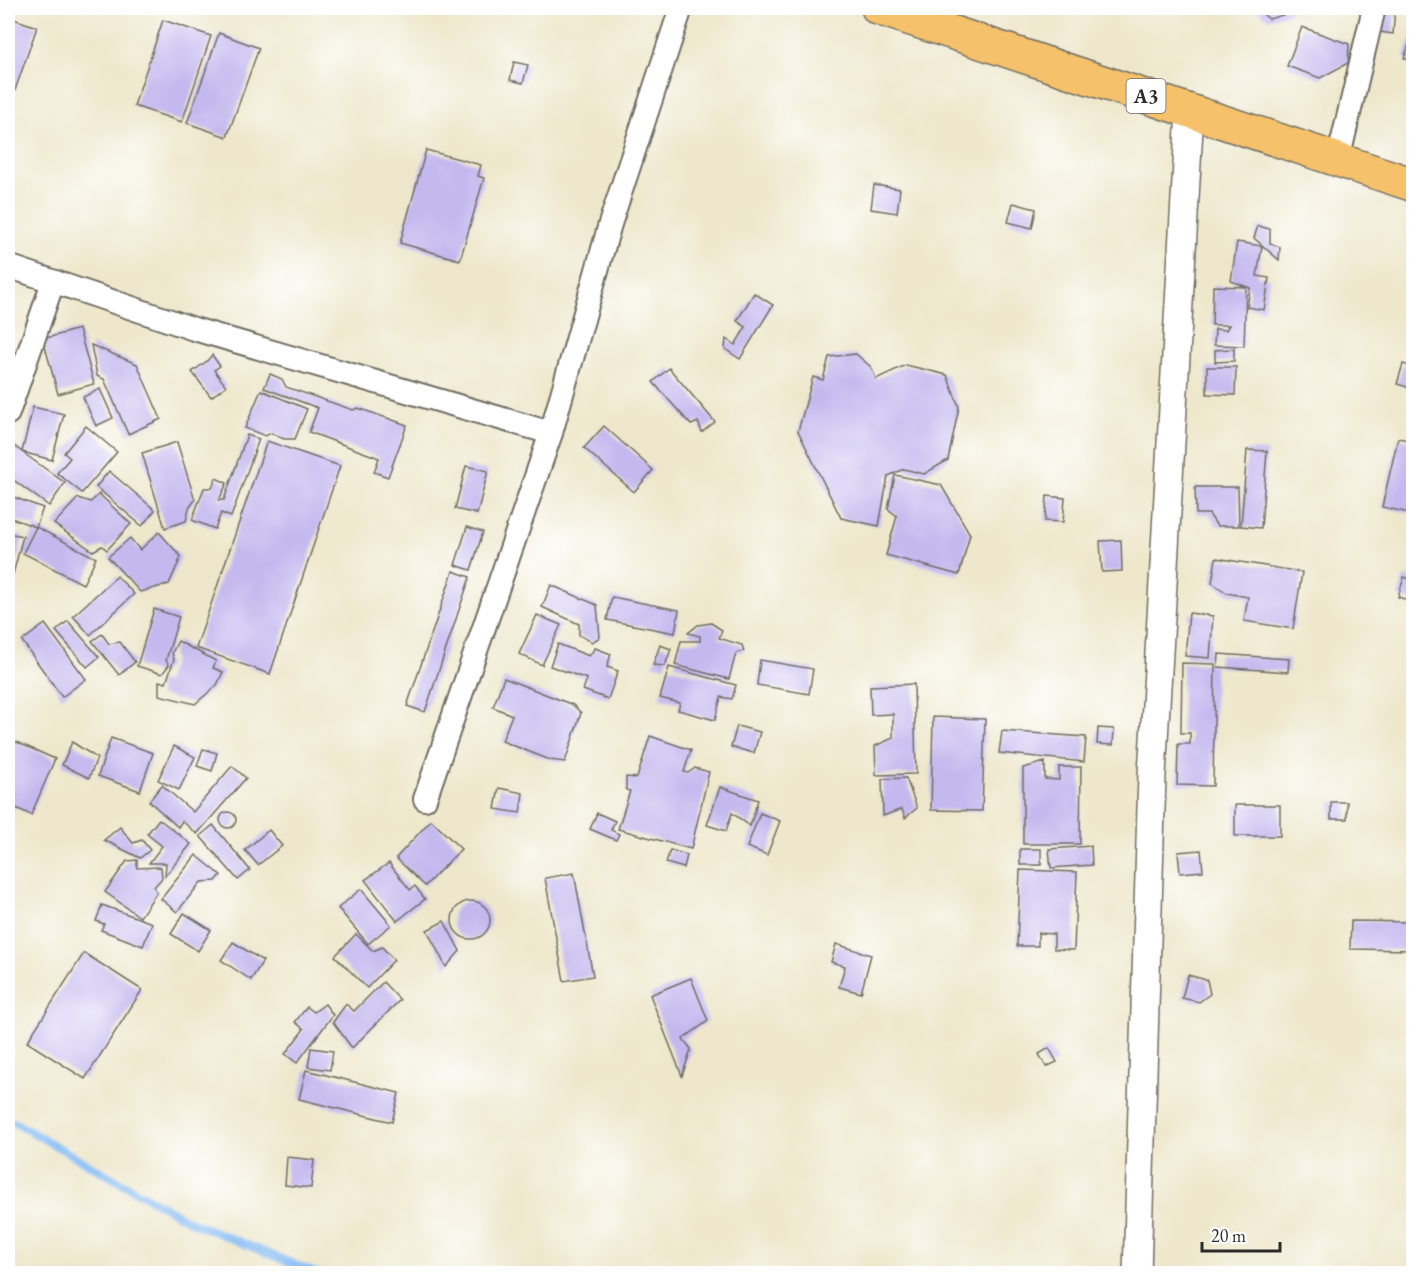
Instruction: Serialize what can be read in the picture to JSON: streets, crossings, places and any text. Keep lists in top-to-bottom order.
{
  "streets": {
    "highway": ["A3"]
  },
  "scale_bar": "20 m"
}
